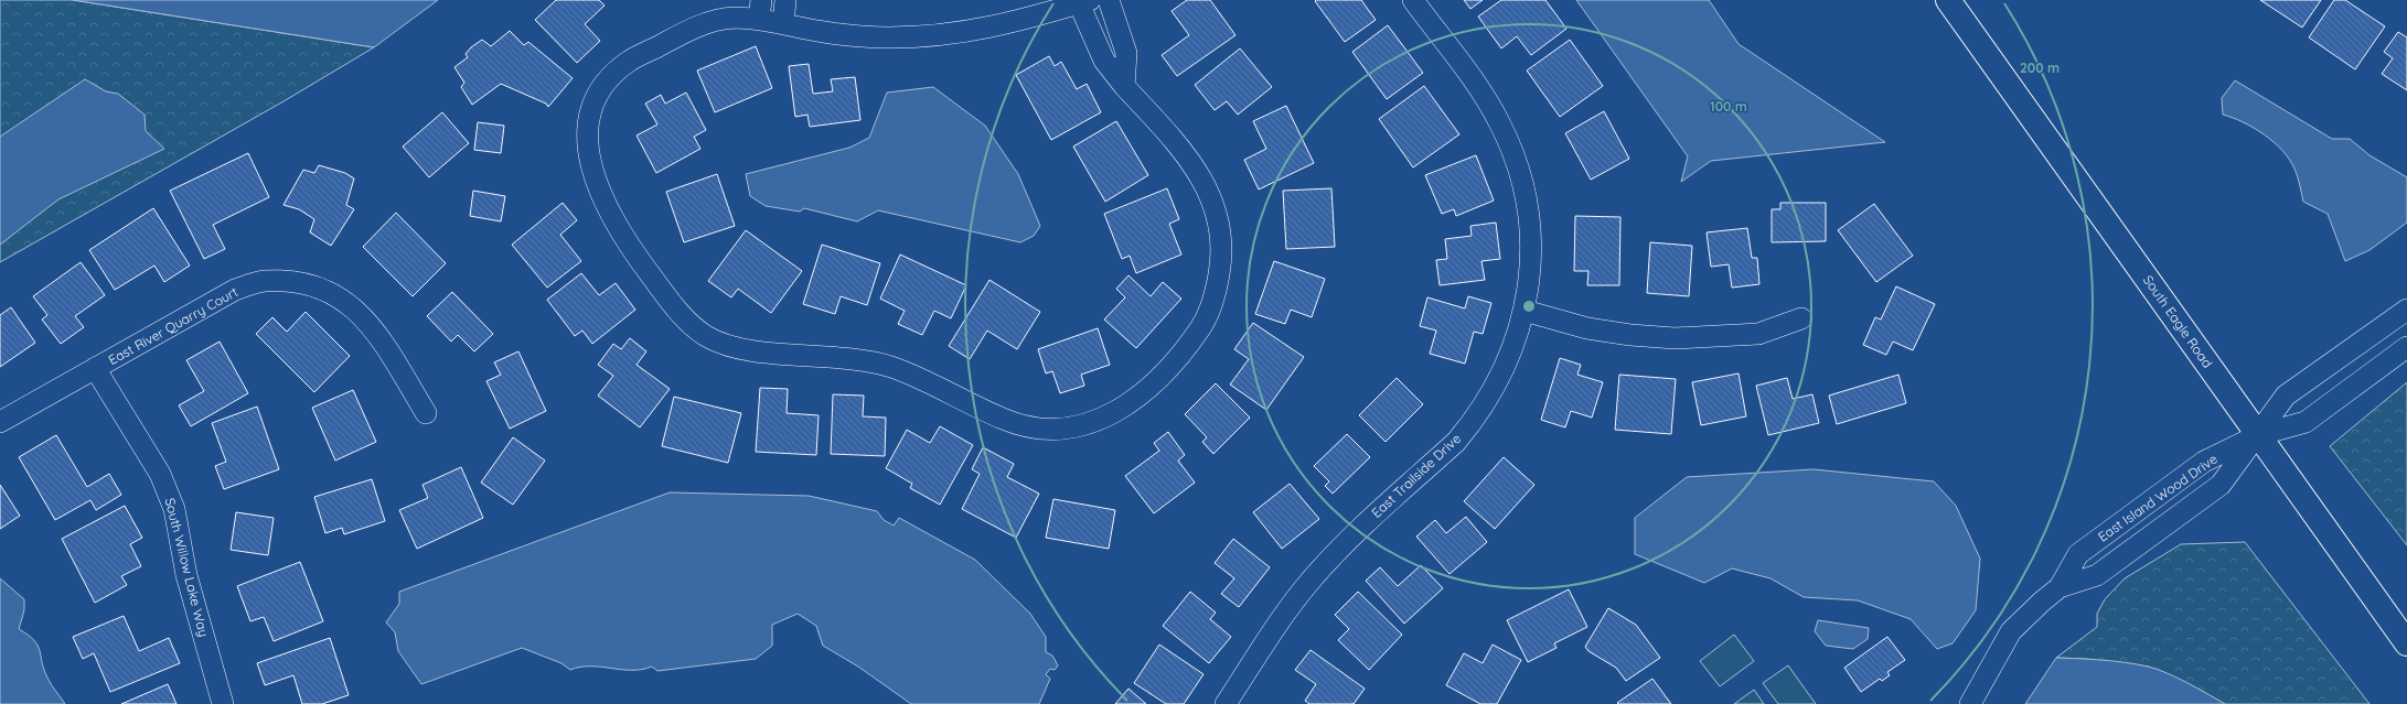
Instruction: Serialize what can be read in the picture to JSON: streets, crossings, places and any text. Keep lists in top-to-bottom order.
{
  "streets": {
    "highway": ["South Eagle Road"],
    "street": [
      "East River Quarry Court",
      "East Trailside Drive",
      "East Island Wood Drive",
      "South Willow Lake Way"
    ]
  },
  "crossings": [
    ["South Eagle Road", "East Island Wood Drive"],
    ["East River Quarry Court", "South Willow Lake Way"]
  ],
  "rings": ["200 m", "100 m"]
}
